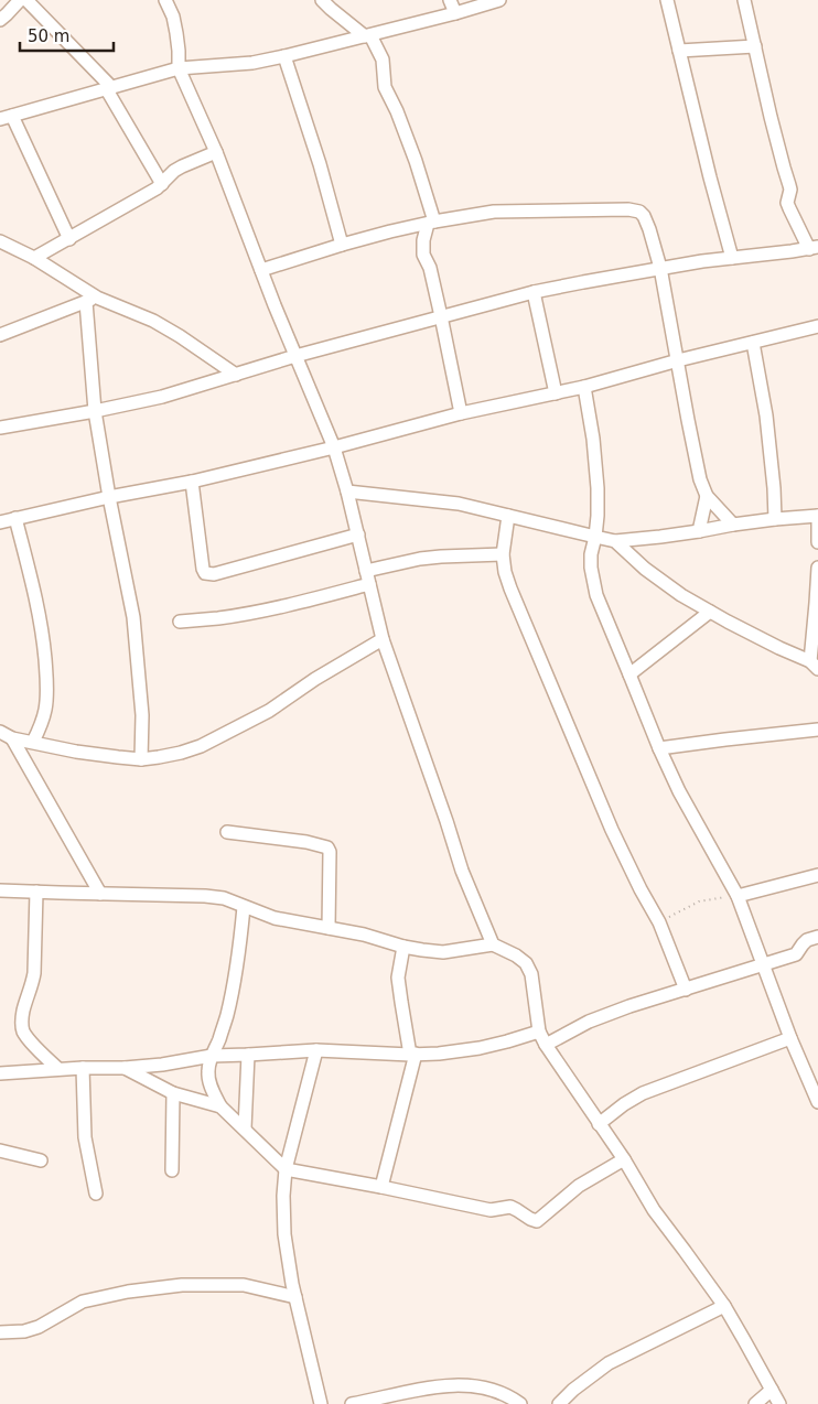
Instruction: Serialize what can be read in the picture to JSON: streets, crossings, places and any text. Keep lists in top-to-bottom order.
{
  "scale_bar": "50 m"
}
